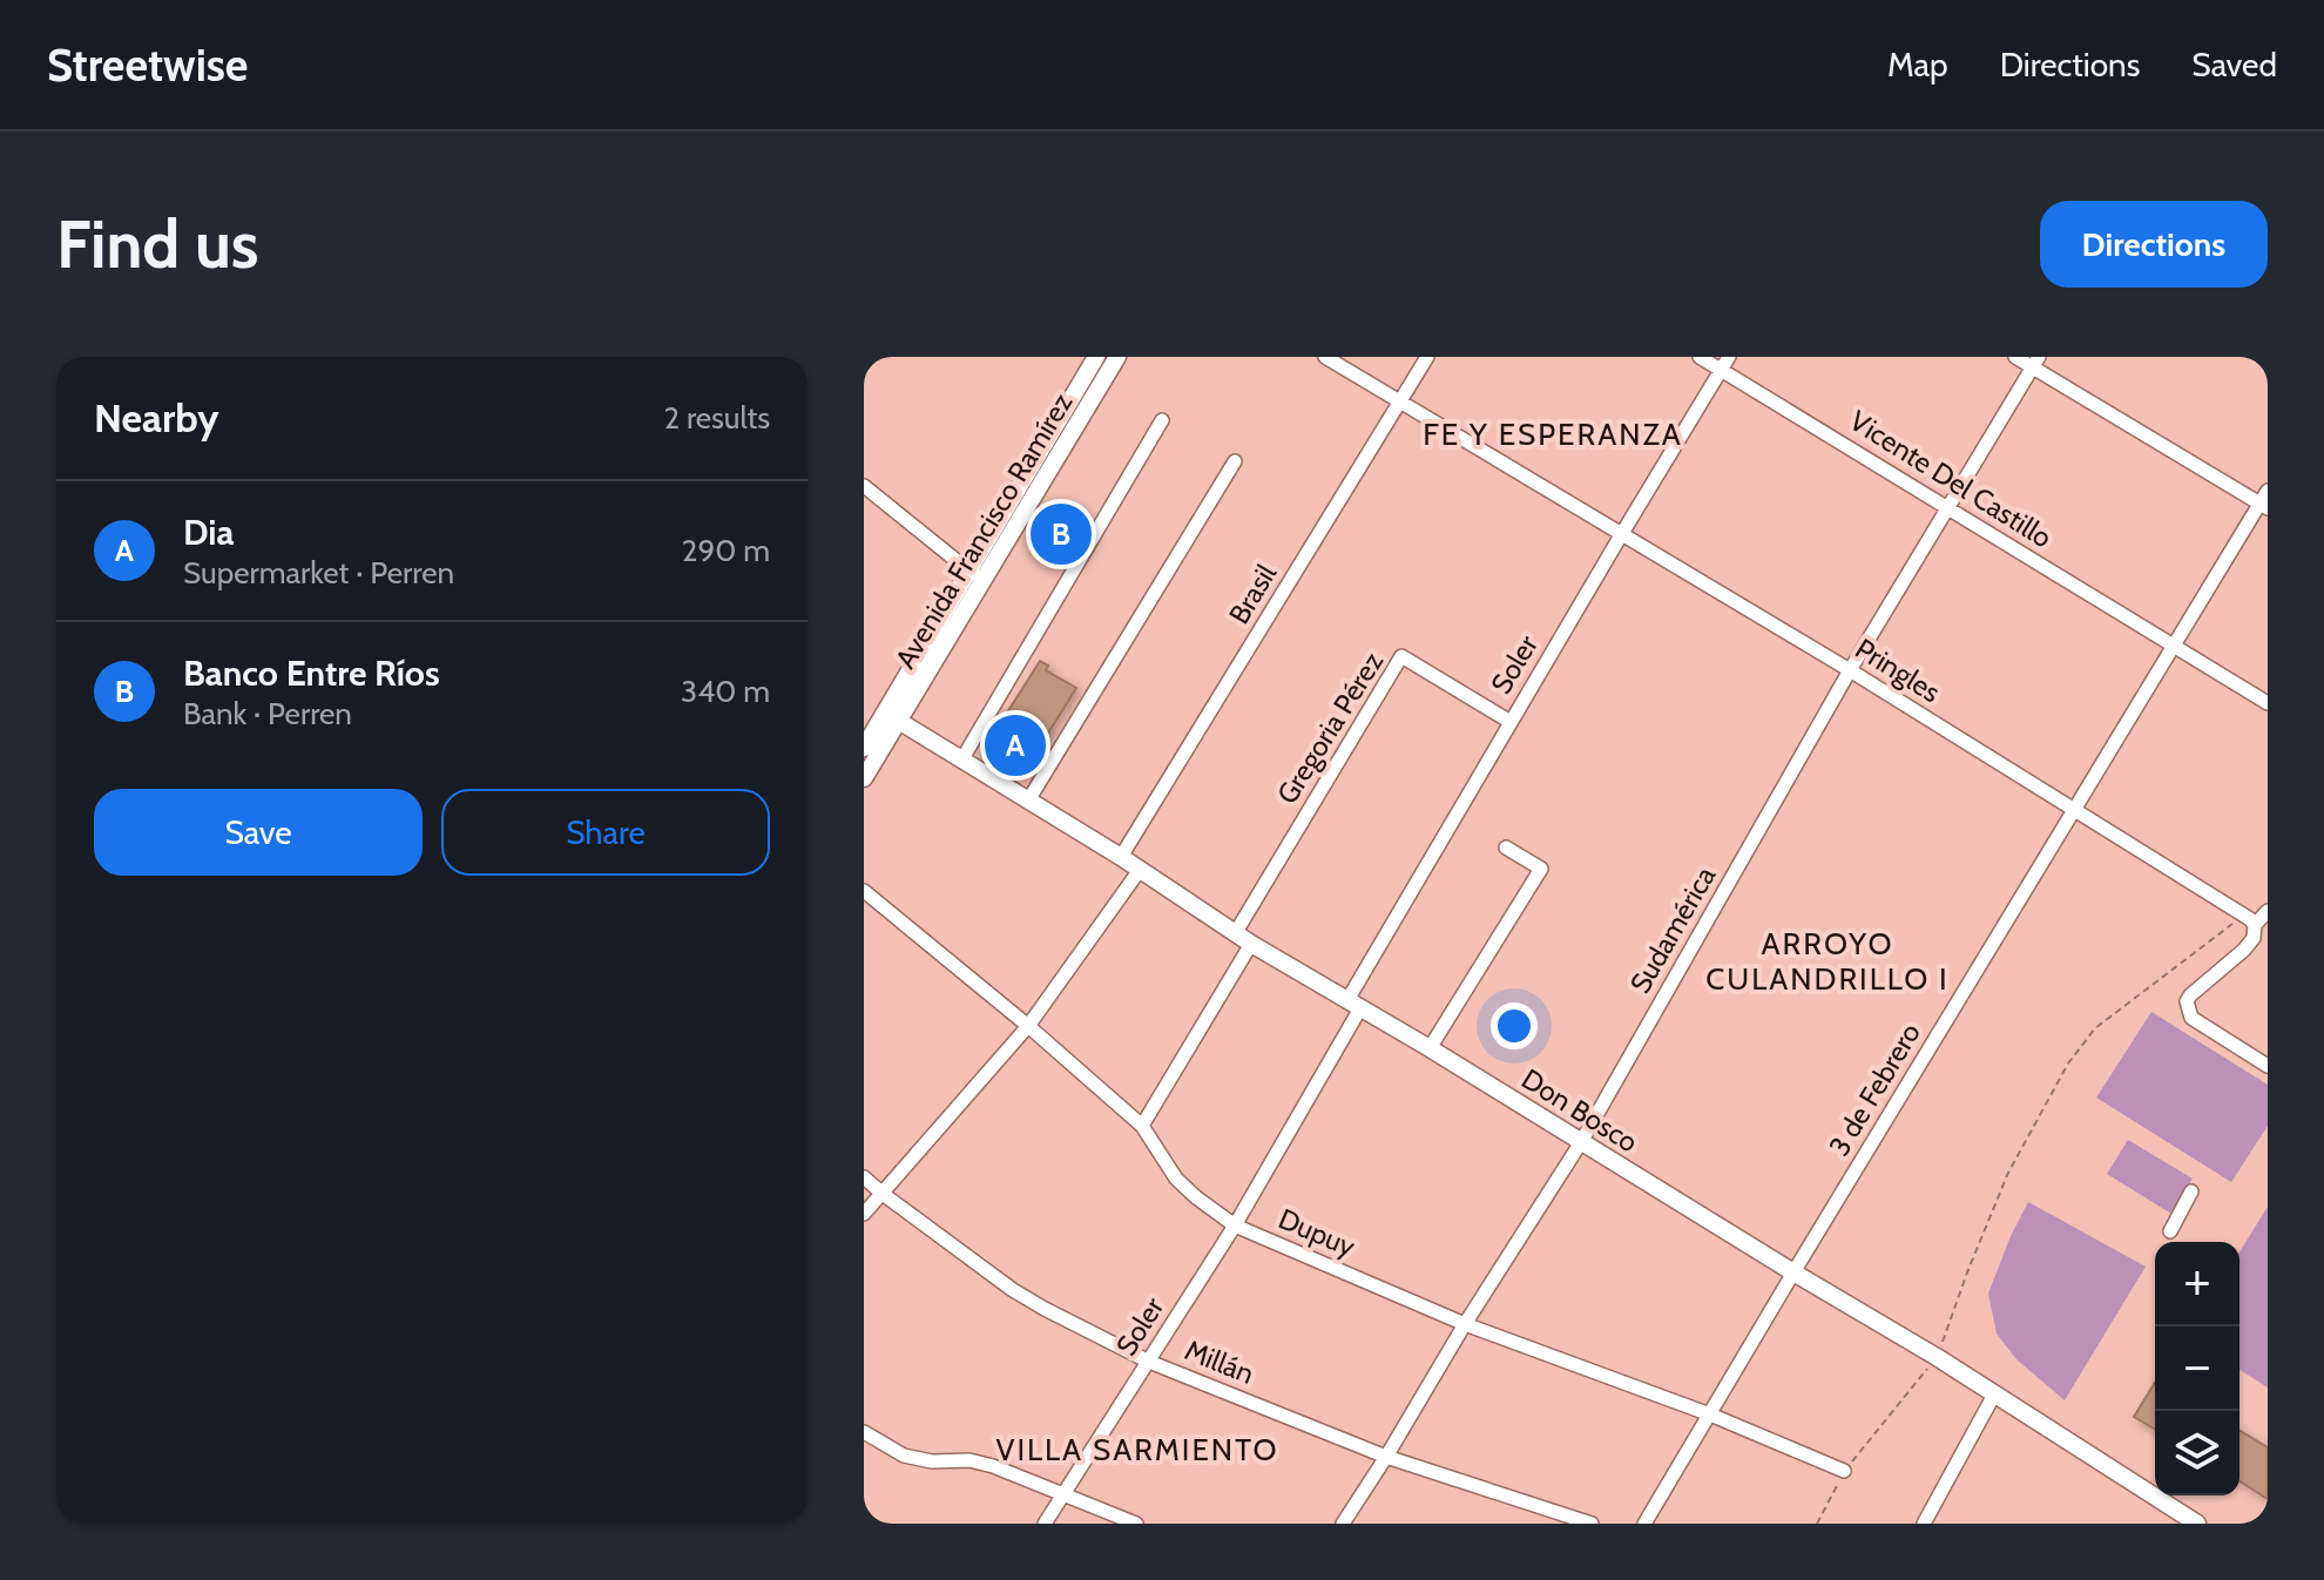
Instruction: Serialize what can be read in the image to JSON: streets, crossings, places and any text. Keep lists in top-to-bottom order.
{
  "streets": {
    "main road": ["Avenida Francisco Ramírez", "Don Bosco"],
    "street": [
      "Vicente Del Castillo",
      "Brasil",
      "Soler",
      "Pringles",
      "Gregoria Pérez",
      "Sudamérica",
      "3 de Febrero",
      "Dupuy",
      "Millán"
    ]
  },
  "crossings": [
    ["Vicente Del Castillo", "Soler"],
    ["Vicente Del Castillo", "Sudamérica"],
    ["Vicente Del Castillo", "3 de Febrero"],
    ["Avenida Francisco Ramírez", "Don Bosco"],
    ["Brasil", "Pringles"],
    ["Brasil", "Don Bosco"],
    ["Soler", "Pringles"],
    ["Soler", "Gregoria Pérez"],
    ["Soler", "Don Bosco"],
    ["Soler", "Dupuy"],
    ["Soler", "Millán"],
    ["Pringles", "Sudamérica"],
    ["Pringles", "3 de Febrero"],
    ["Gregoria Pérez", "Don Bosco"],
    ["Sudamérica", "Don Bosco"],
    ["Sudamérica", "Dupuy"],
    ["Sudamérica", "Millán"],
    ["3 de Febrero", "Don Bosco"],
    ["3 de Febrero", "Dupuy"]
  ],
  "districts": ["FE Y ESPERANZA", "ARROYO CULANDRILLO I", "VILLA SARMIENTO"],
  "page": {
    "header": "Streetwise",
    "nav": ["Map", "Directions", "Saved"],
    "buttons": [
      "Directions",
      ["Save", "Share"]
    ],
    "title": "Find us",
    "heading": ["Nearby", "2 results"],
    "list": [
      {
        "mark": "A",
        "name": "Dia",
        "note": "Supermarket · Perren",
        "value": "290 m"
      },
      {
        "mark": "B",
        "name": "Banco Entre Ríos",
        "note": "Bank · Perren",
        "value": "340 m"
      }
    ],
    "pins": ["B", "A"],
    "map_buttons": ["+", "−"]
  }
}
